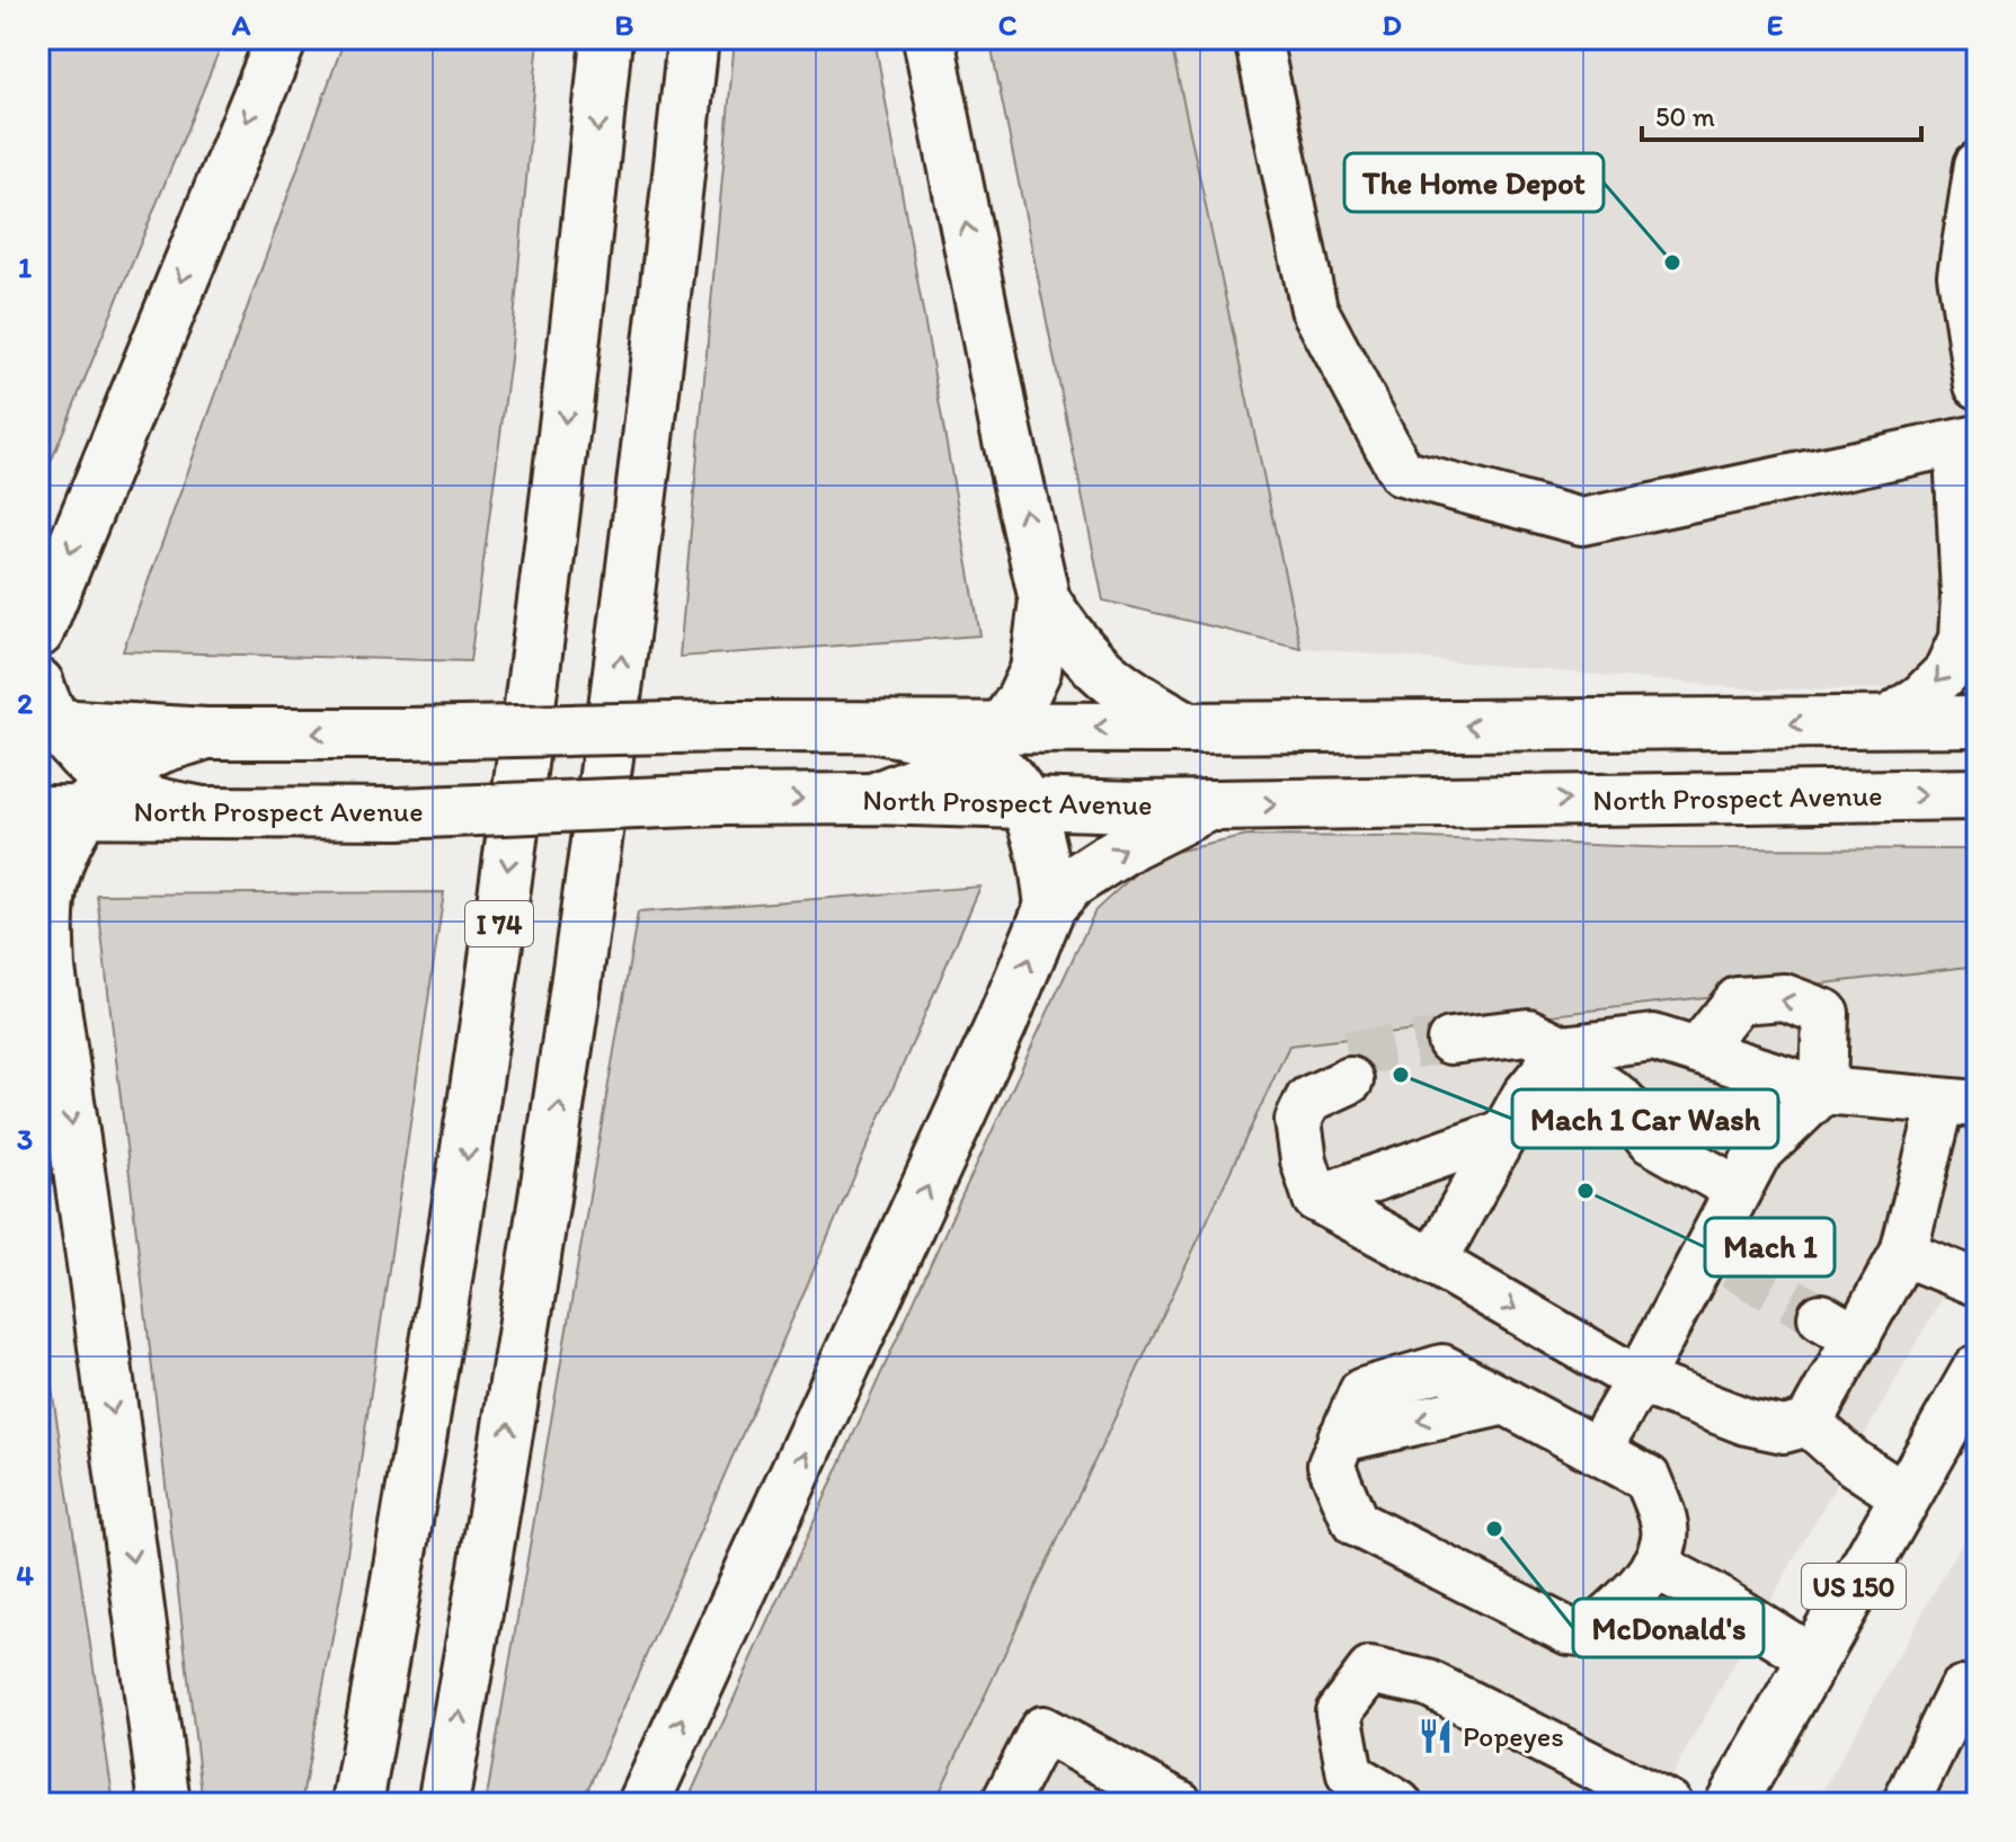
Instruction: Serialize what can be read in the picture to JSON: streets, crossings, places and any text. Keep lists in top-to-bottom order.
{
  "streets": {
    "main road": ["North Prospect Avenue", "I 74", "US 150"]
  },
  "places": {
    "other": [
      "The Home Depot",
      "Mach 1 Car Wash",
      "Mach 1",
      "McDonald's"
    ],
    "restaurant": ["Popeyes"]
  },
  "scale_bar": "50 m",
  "grid": {
    "columns": [
      "A",
      "B",
      "C",
      "D",
      "E"
    ],
    "rows": [
      "1",
      "2",
      "3",
      "4"
    ]
  }
}
